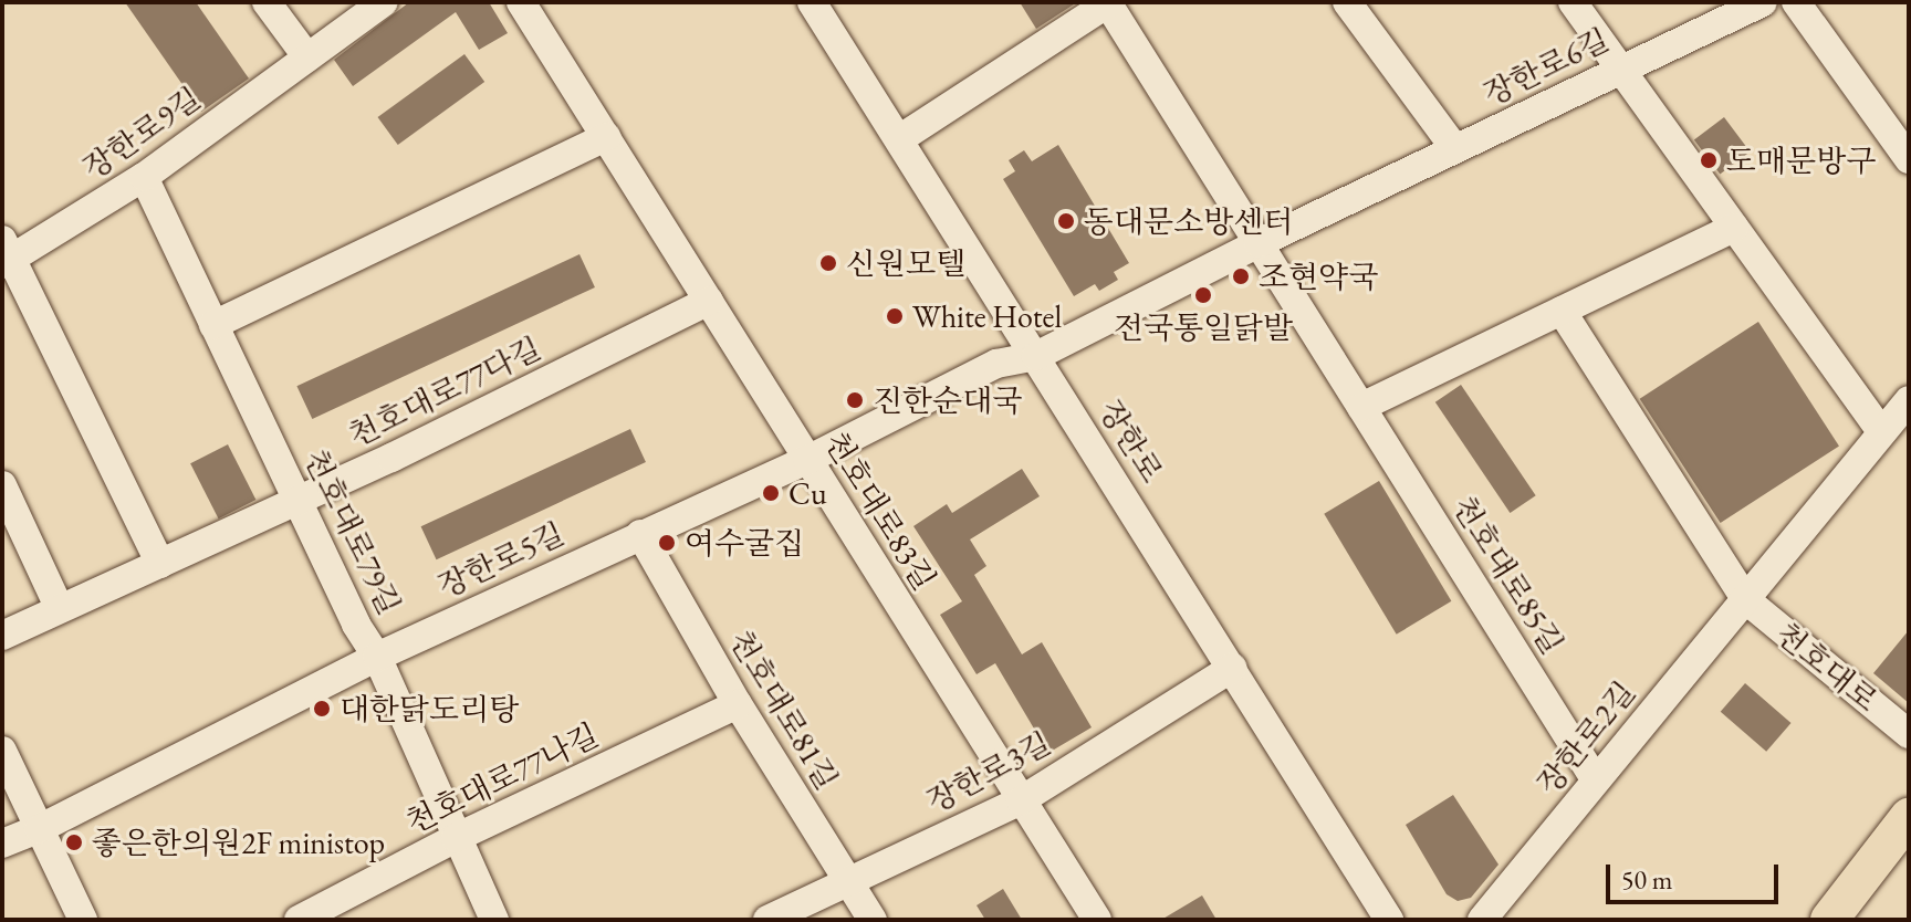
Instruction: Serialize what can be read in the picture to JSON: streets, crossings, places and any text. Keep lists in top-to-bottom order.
{
  "streets": {
    "street": [
      "장한로6길",
      "장한로9길",
      "천호대로77다길",
      "장한로",
      "천호대로83길",
      "천호대로79길",
      "장한로5길",
      "천호대로85길",
      "천호대로",
      "천호대로81길",
      "장한로2길",
      "장한로3길",
      "천호대로77나길"
    ]
  },
  "crossings": [
    ["장한로6길", "장한로"],
    ["장한로6길", "장한로5길"],
    ["장한로6길", "천호대로85길"],
    ["장한로9길", "천호대로79길"],
    ["천호대로77다길", "천호대로83길"],
    ["천호대로77다길", "천호대로79길"],
    ["장한로", "장한로5길"],
    ["장한로", "장한로3길"],
    ["천호대로83길", "장한로5길"],
    ["천호대로83길", "장한로3길"],
    ["천호대로79길", "장한로5길"],
    ["천호대로79길", "천호대로77나길"],
    ["장한로5길", "천호대로81길"],
    ["천호대로85길", "장한로2길"],
    ["천호대로", "장한로2길"],
    ["천호대로81길", "장한로3길"],
    ["천호대로81길", "천호대로77나길"]
  ],
  "places": [
    "도매문방구",
    "동대문소방센터",
    "신원모텔",
    "조현약국",
    "전국통일닭발",
    "White Hotel",
    "진한순대국",
    "Cu",
    "여수굴집",
    "대한닭도리탕",
    "좋은한의원2F ministop"
  ],
  "scale_bar": "50 m"
}
